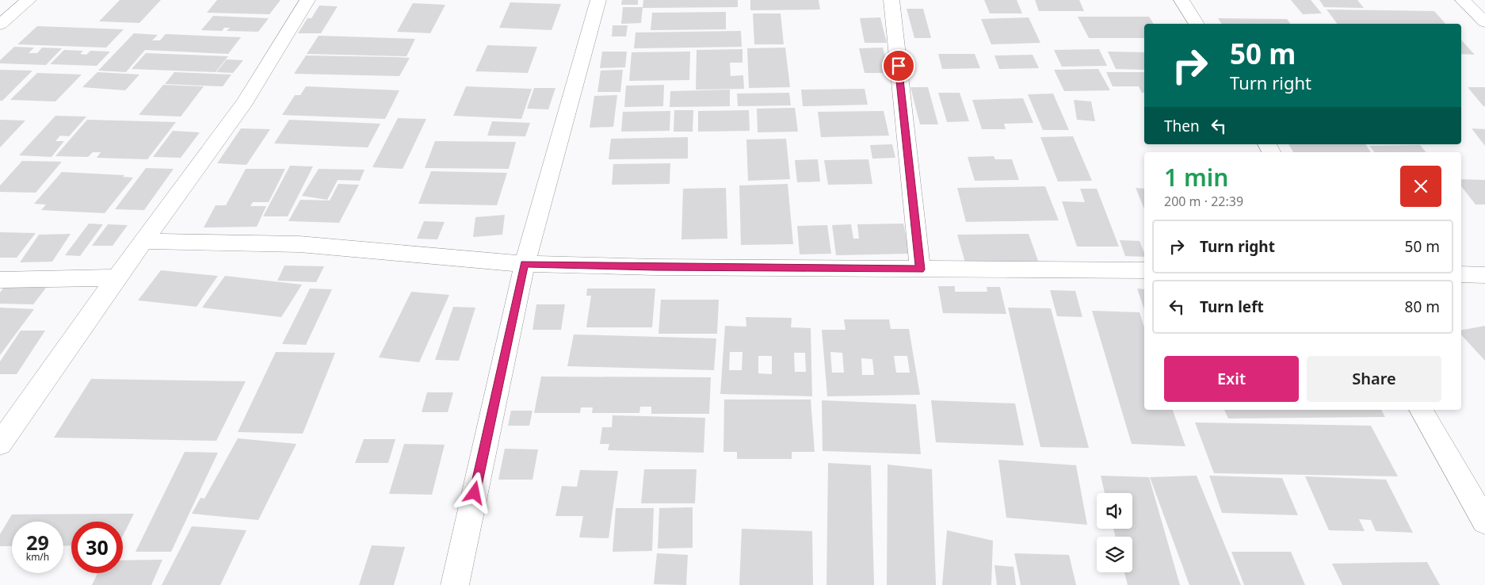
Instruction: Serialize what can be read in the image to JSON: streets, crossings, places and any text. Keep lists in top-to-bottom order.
{
  "page": {
    "turn": ["50 m", "Turn right"],
    "then": "Then",
    "heading": ["1 min", "200 m · 22:39"],
    "list": [
      {
        "name": "Turn right",
        "value": "50 m"
      },
      {
        "name": "Turn left",
        "value": "80 m"
      }
    ],
    "buttons": ["Exit", "Share"],
    "speed": "29 km/h",
    "limit": "30"
  }
}
